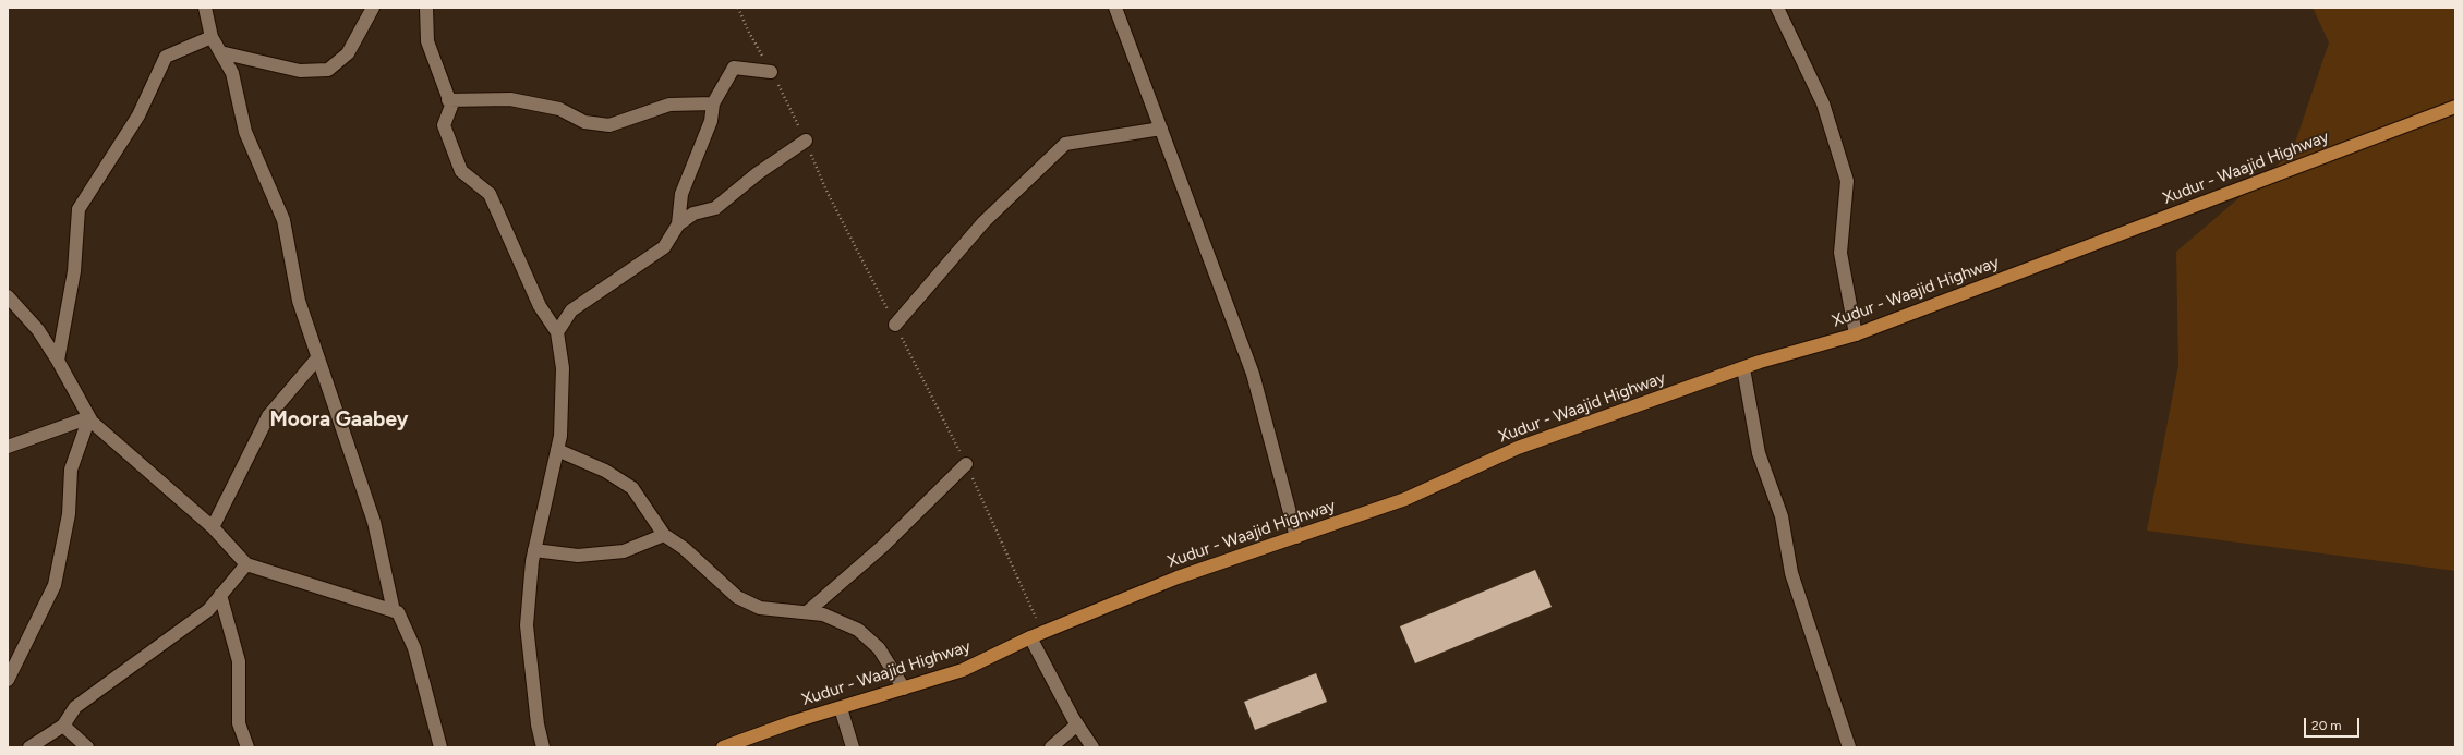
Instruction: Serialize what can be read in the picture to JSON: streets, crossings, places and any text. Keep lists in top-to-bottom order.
{
  "streets": {
    "main road": ["Xudur - Waajid Highway"]
  },
  "districts": ["Moora Gaabey"],
  "scale_bar": "20 m"
}
